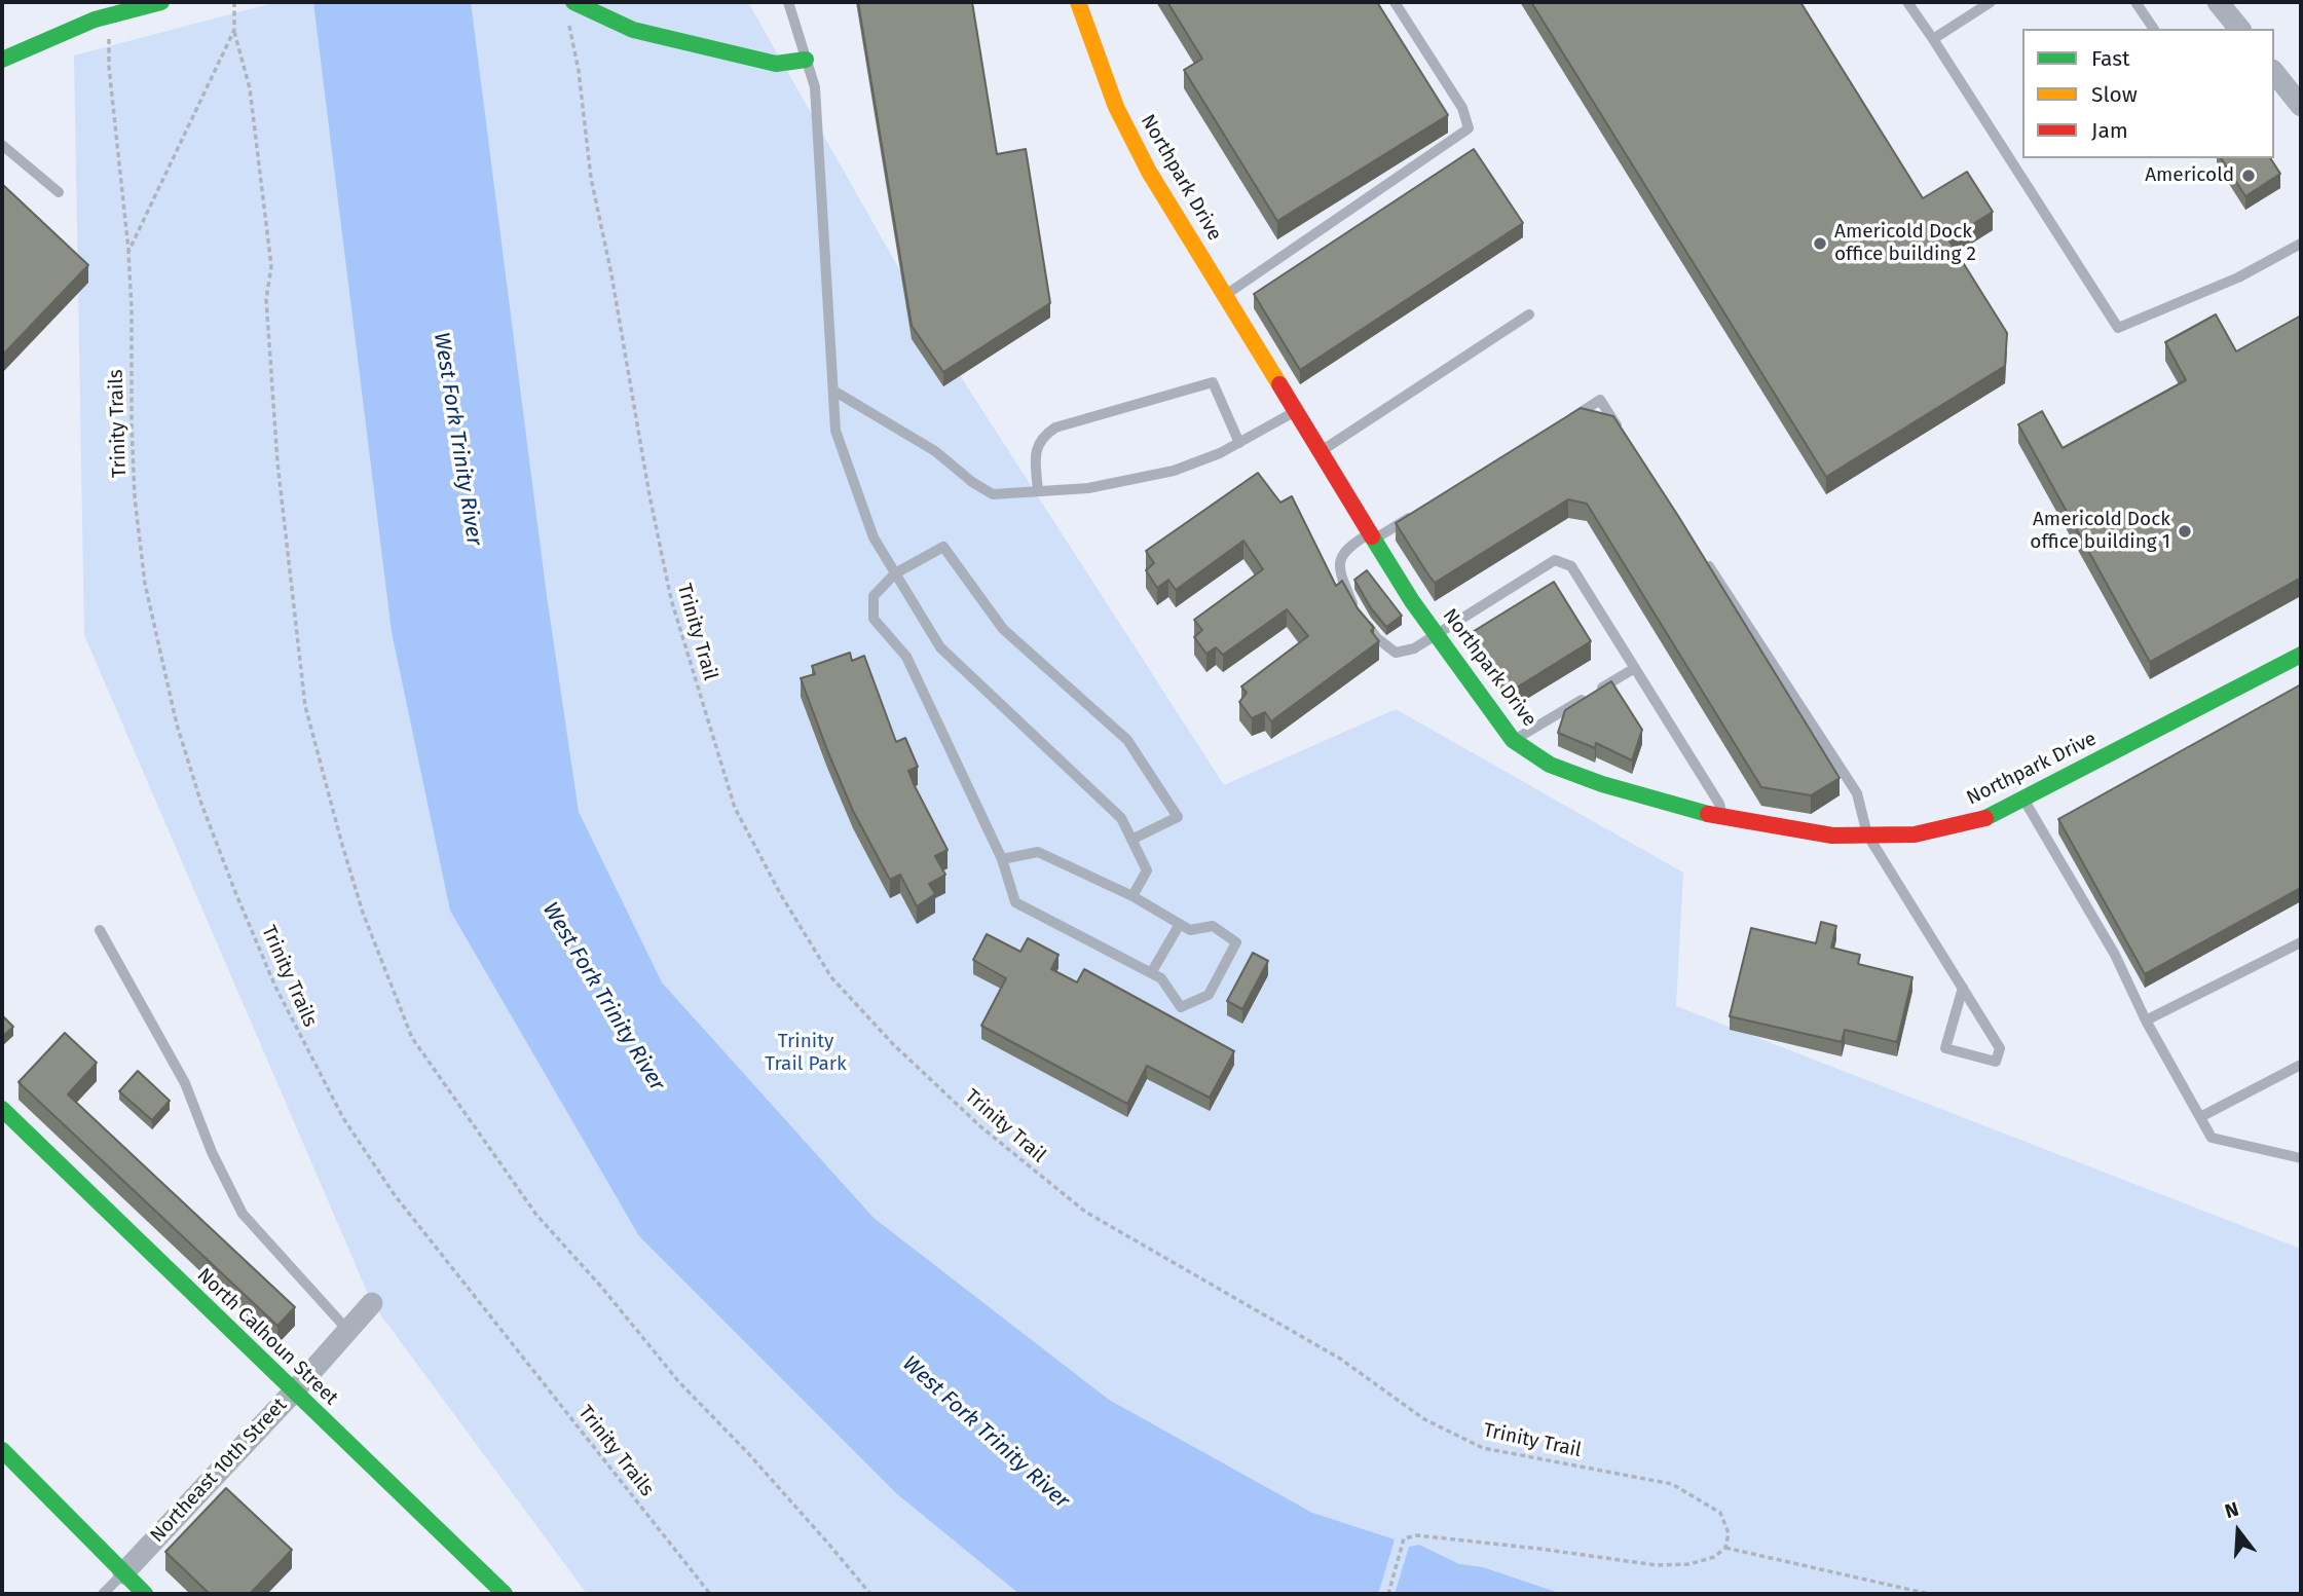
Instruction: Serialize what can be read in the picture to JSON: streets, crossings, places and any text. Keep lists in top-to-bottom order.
{
  "streets": {
    "street": ["Northpark Drive", "North Calhoun Street", "Northeast 10th Street"],
    "path": ["Trinity Trails", "Trinity Trail"]
  },
  "crossings": [
    ["North Calhoun Street", "Northeast 10th Street"]
  ],
  "water": ["West Fork Trinity River"],
  "parks": ["Trinity Trail Park"],
  "places": ["Americold", "Americold Dock office building 2", "Americold Dock office building 1"],
  "legend": ["Fast", "Slow", "Jam"],
  "north": "top"
}
